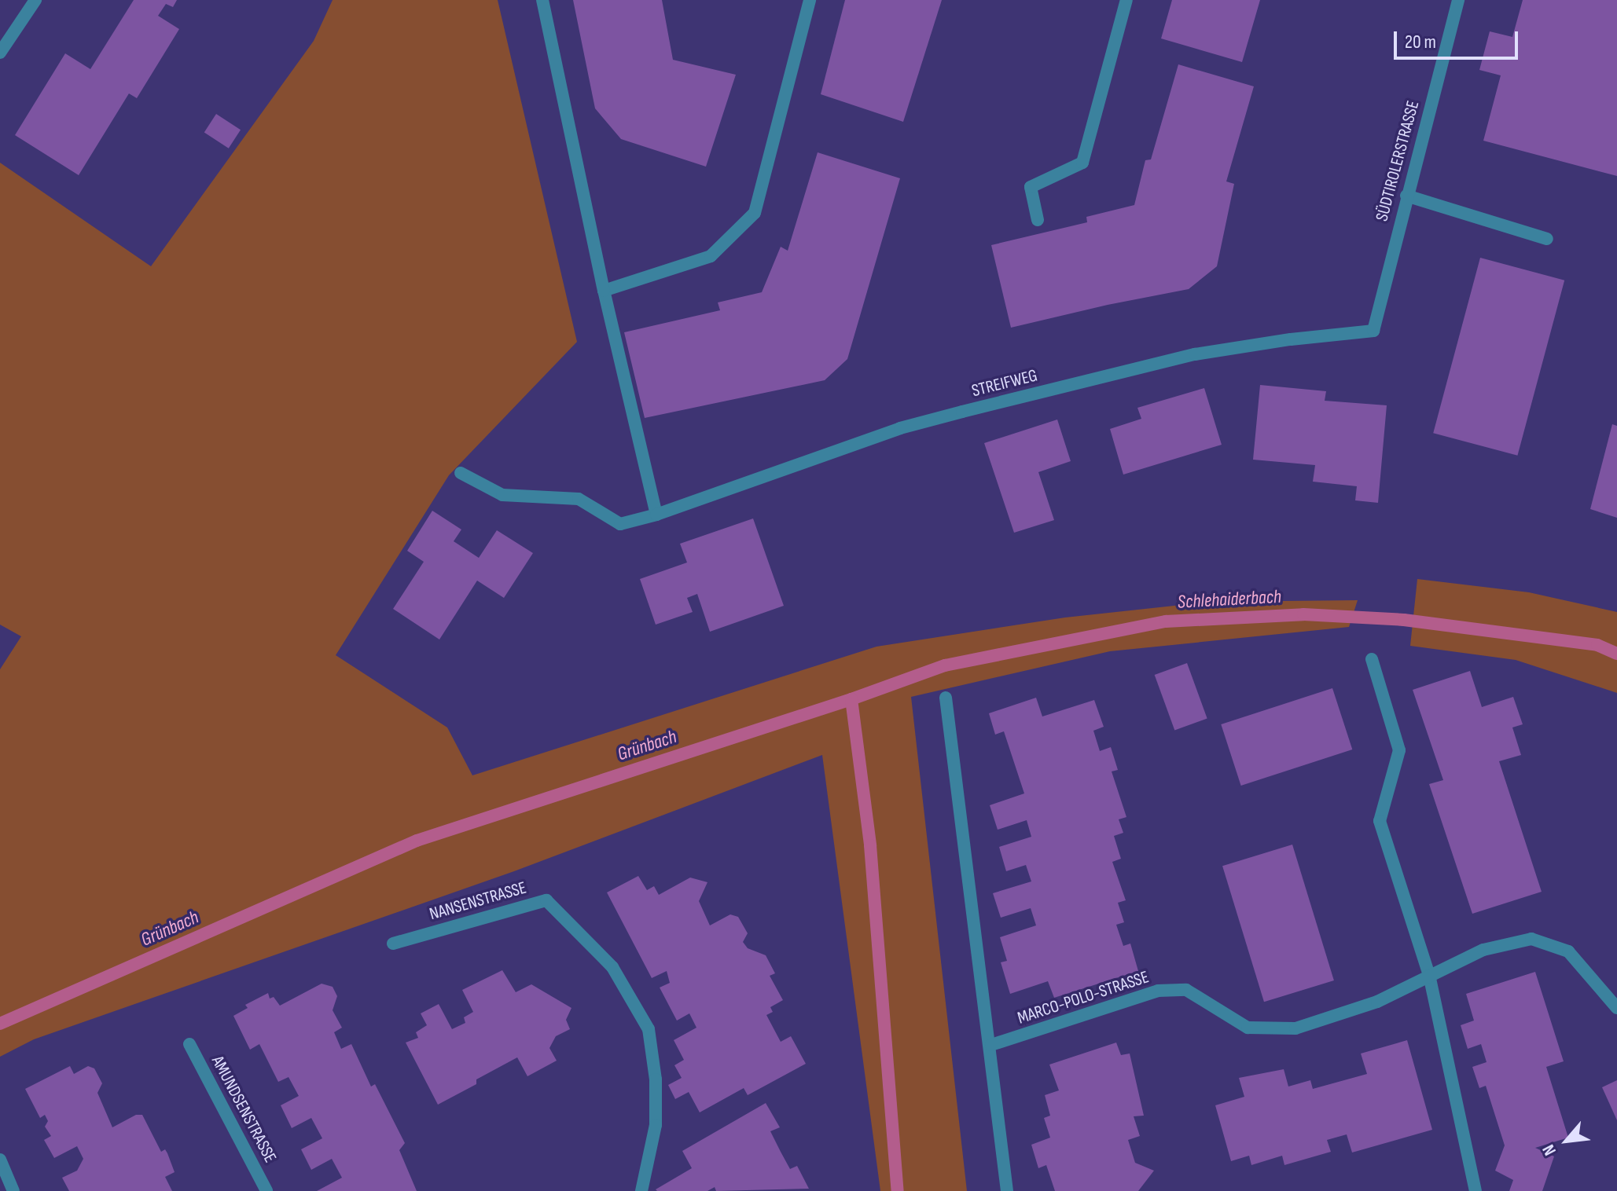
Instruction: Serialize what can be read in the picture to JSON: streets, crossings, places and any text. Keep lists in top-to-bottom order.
{
  "streets": {
    "street": [
      "SÜDTIROLERSTRASSE",
      "STREIFWEG",
      "NANSENSTRASSE",
      "MARCO-POLO-STRASSE",
      "AMUNDSENSTRASSE"
    ]
  },
  "crossings": [
    ["SÜDTIROLERSTRASSE", "STREIFWEG"]
  ],
  "water": ["Schlehaiderbach", "Grünbach"],
  "scale_bar": "20 m",
  "north": "bottom left"
}
